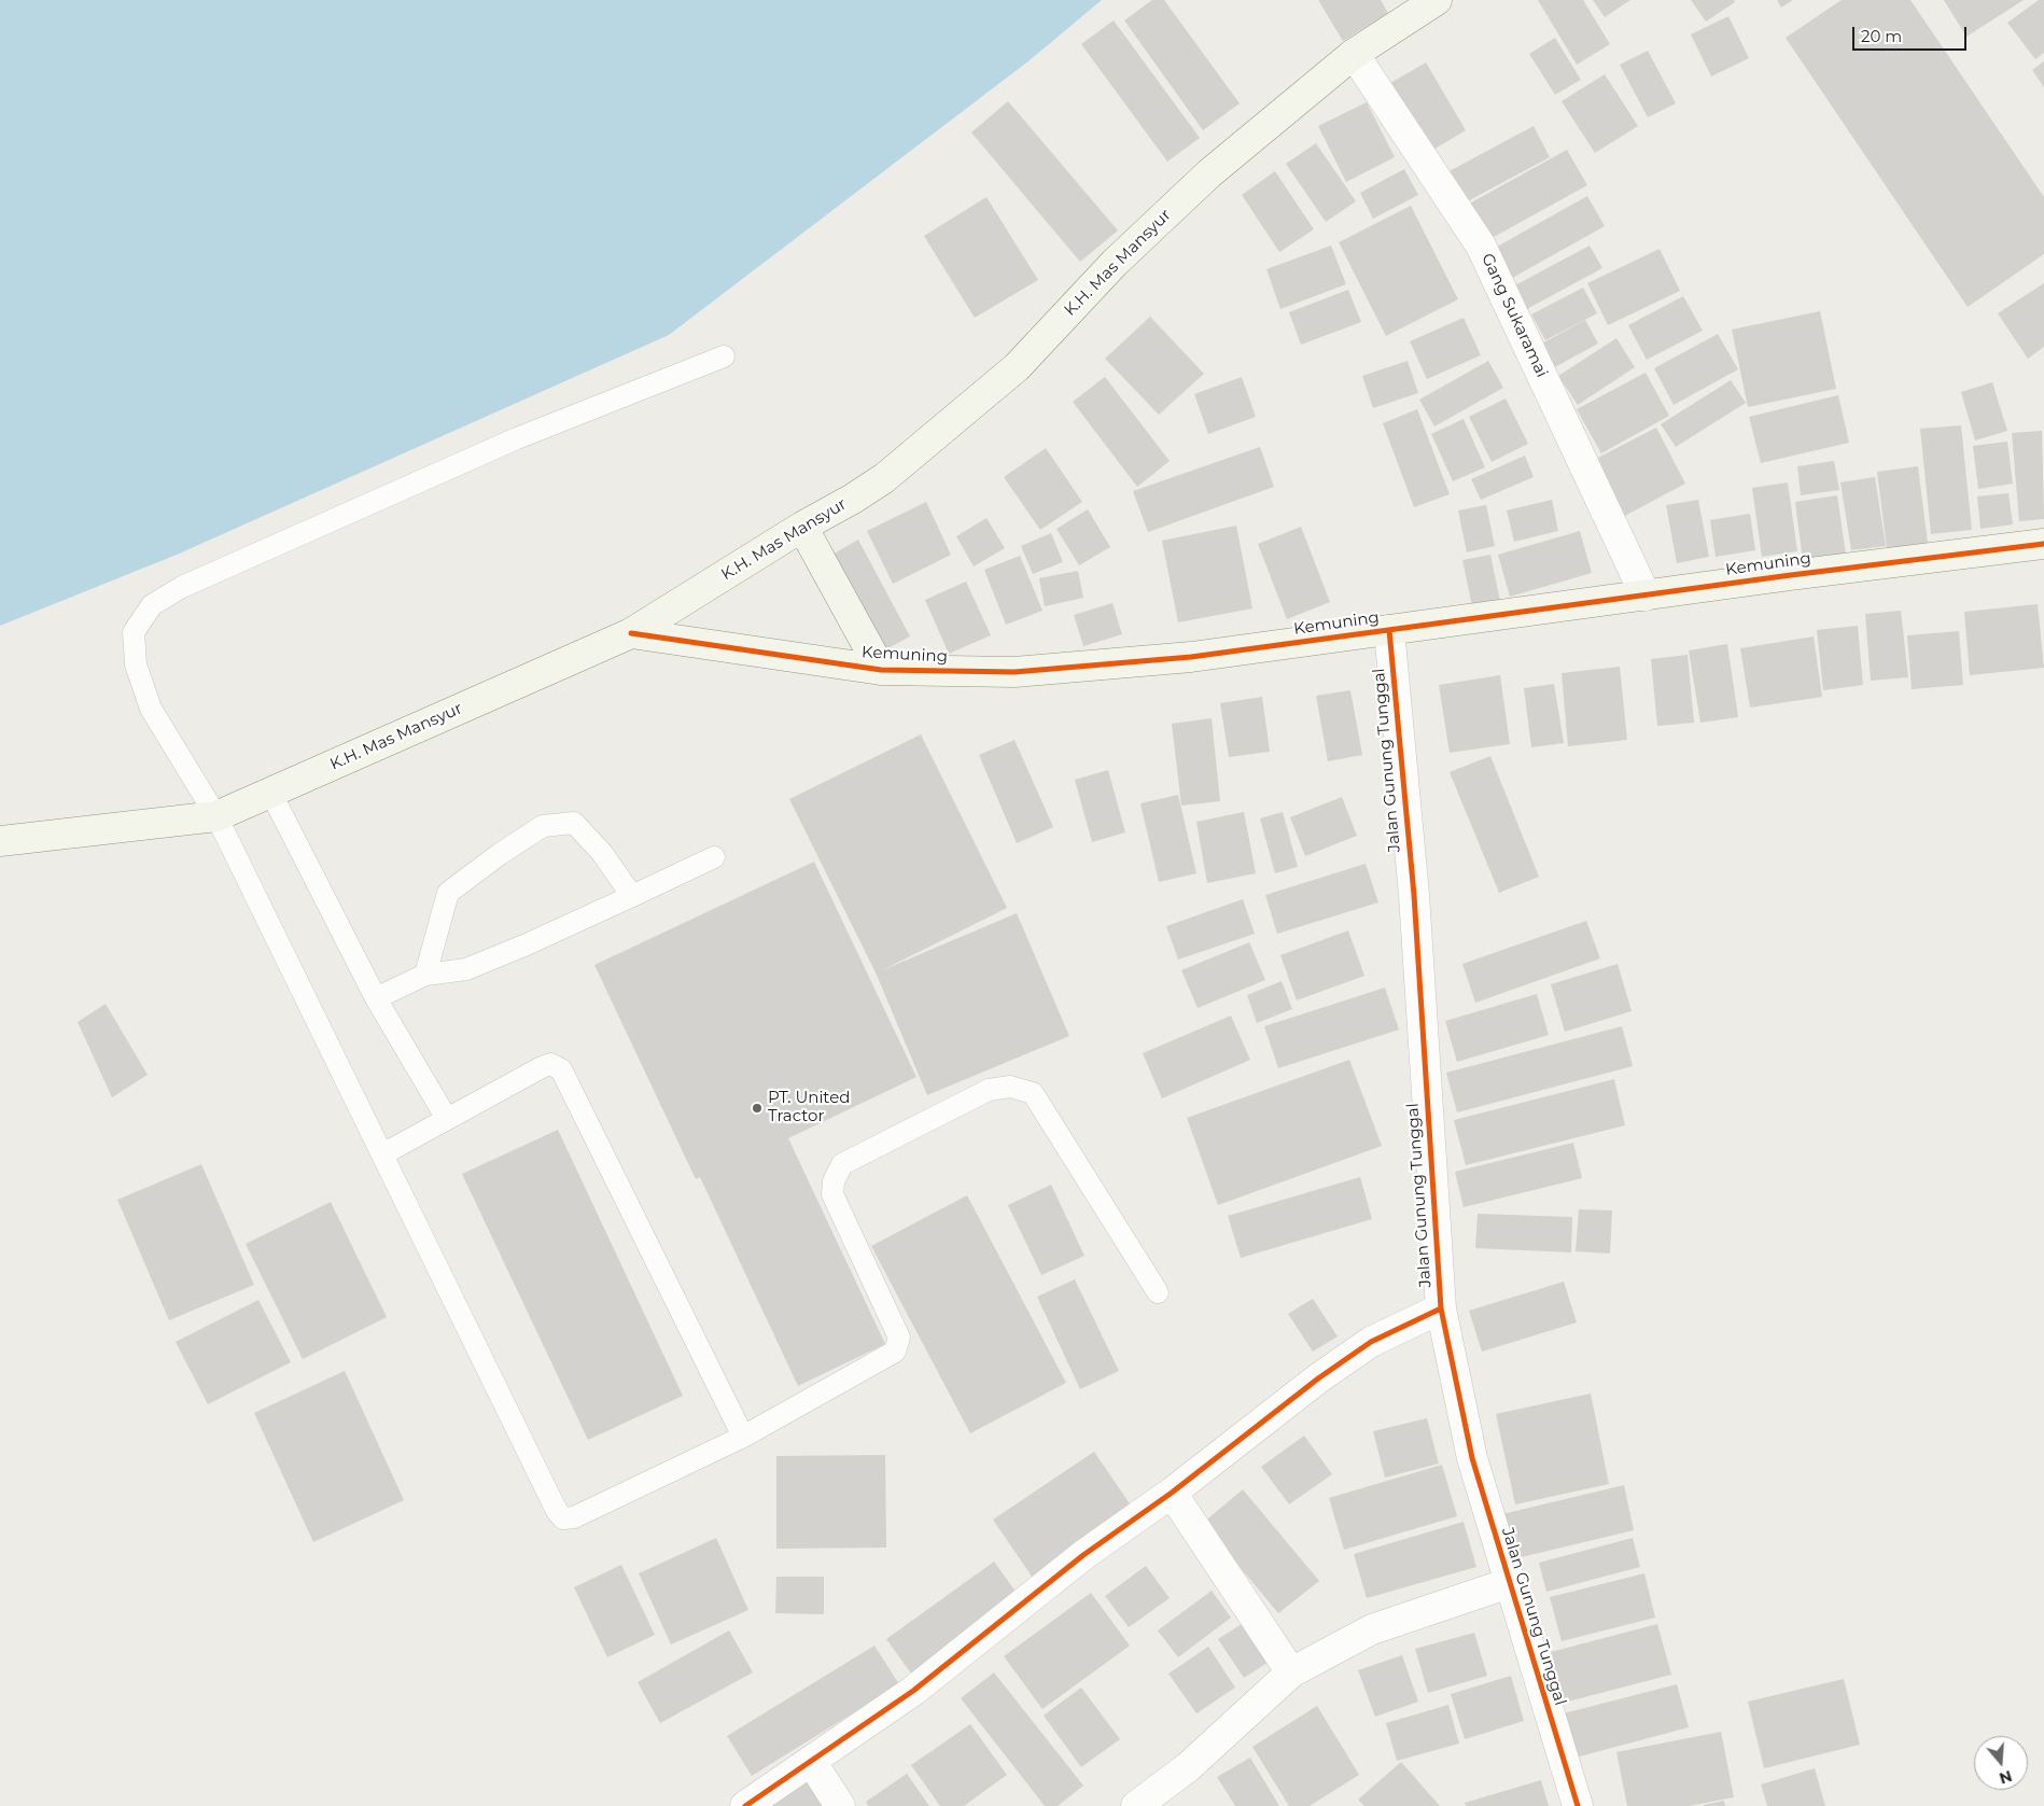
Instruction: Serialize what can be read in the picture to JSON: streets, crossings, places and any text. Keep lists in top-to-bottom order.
{
  "streets": {
    "main road": ["K.H. Mas Mansyur", "Kemuning"],
    "street": ["Gang Sukaramai", "Jalan Gunung Tunggal"]
  },
  "crossings": [
    ["K.H. Mas Mansyur", "Gang Sukaramai"],
    ["K.H. Mas Mansyur", "Kemuning"],
    ["Gang Sukaramai", "Kemuning"],
    ["Kemuning", "Jalan Gunung Tunggal"]
  ],
  "places": ["PT. United Tractor"],
  "scale_bar": "20 m",
  "north": "bottom"
}
